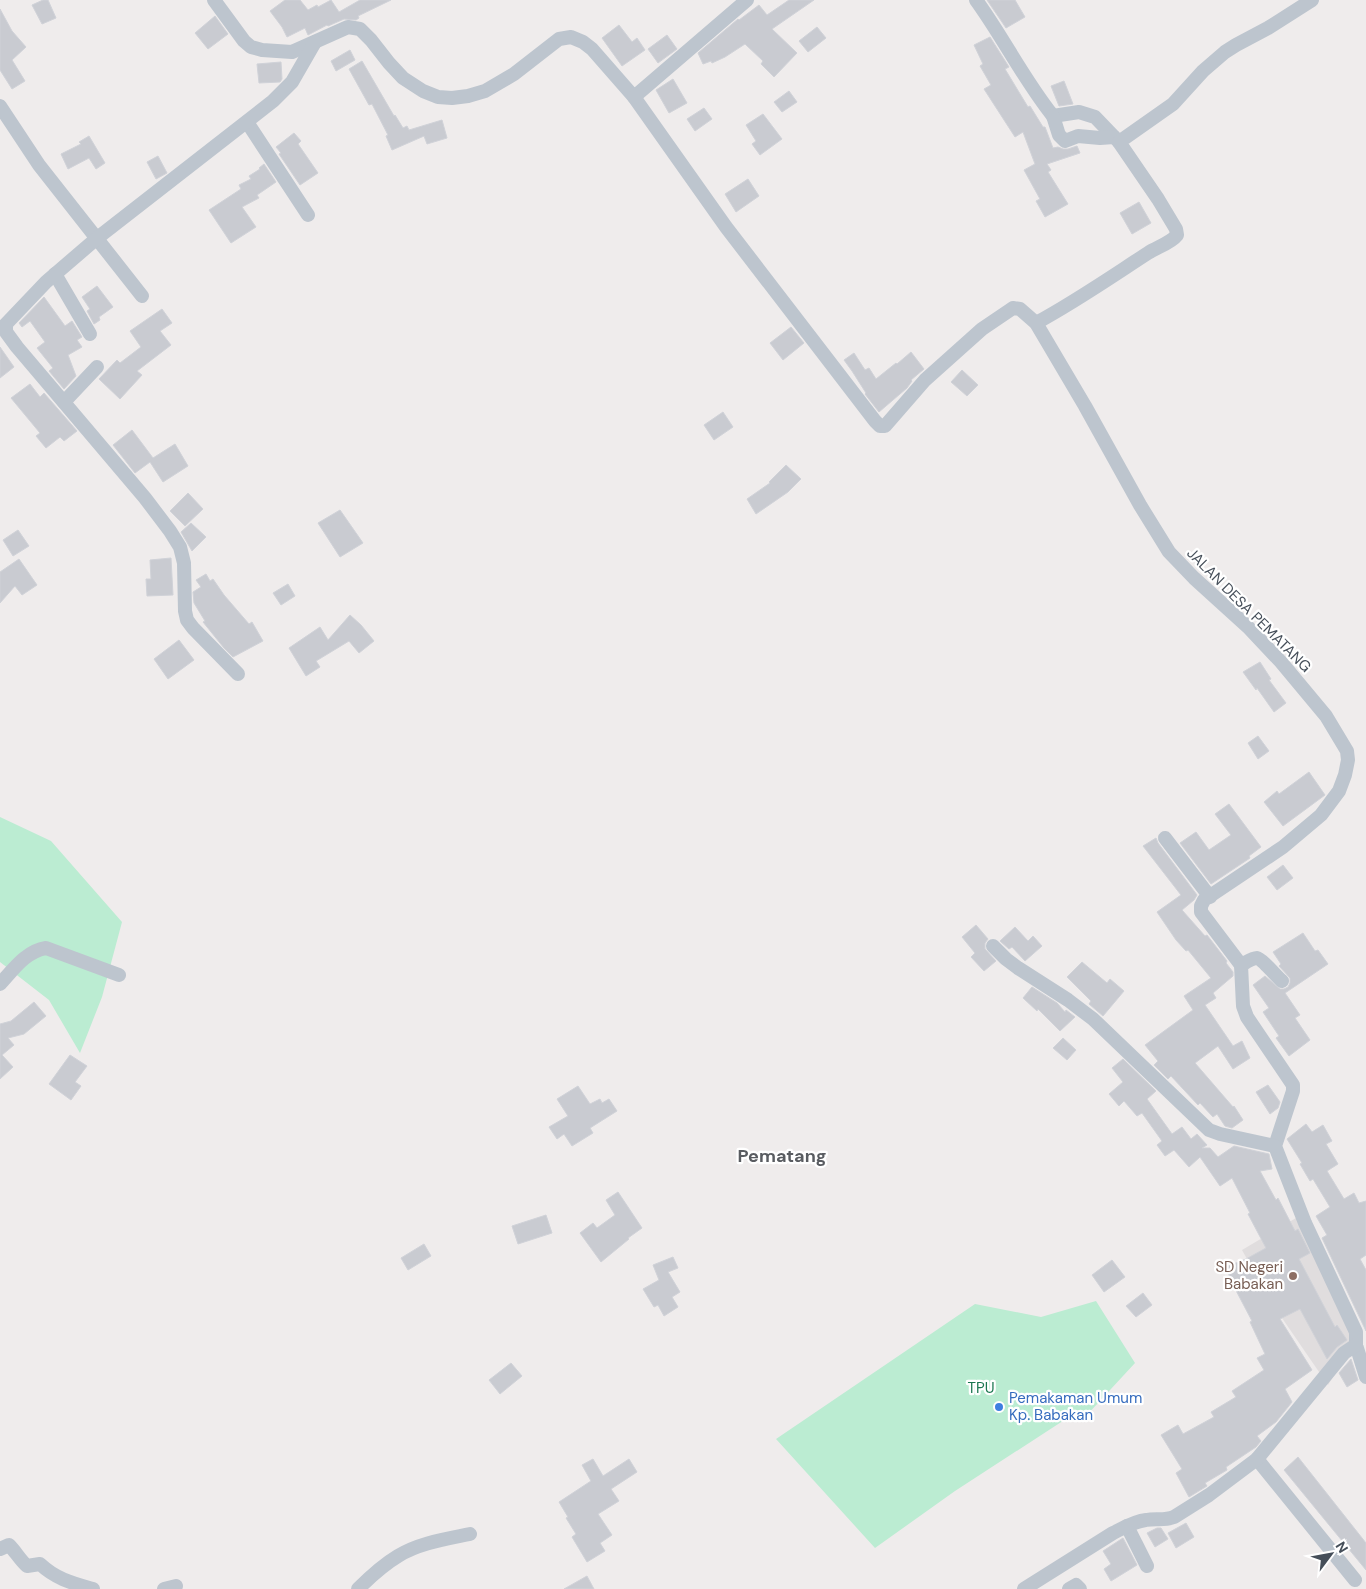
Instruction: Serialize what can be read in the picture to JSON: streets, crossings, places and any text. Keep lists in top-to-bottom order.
{
  "streets": {
    "street": ["JALAN DESA PEMATANG"]
  },
  "districts": ["Pematang"],
  "parks": ["TPU"],
  "places": ["SD Negeri Babakan", "Pemakaman Umum Kp. Babakan"],
  "north": "top right"
}
